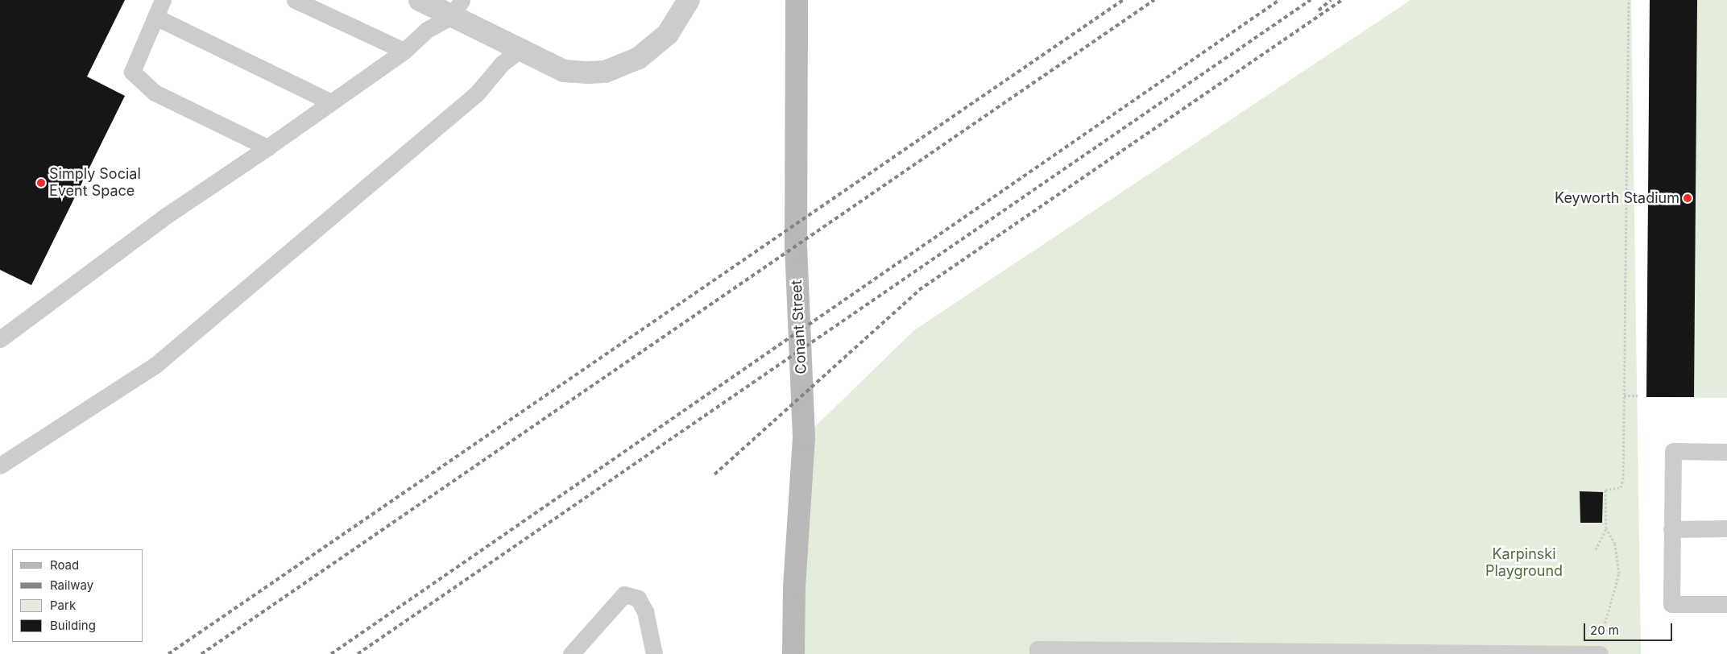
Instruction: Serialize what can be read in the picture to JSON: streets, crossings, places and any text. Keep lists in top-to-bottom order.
{
  "streets": {
    "main road": ["Conant Street"]
  },
  "parks": ["Karpinski Playground"],
  "places": ["Simply Social Event Space", "Keyworth Stadium"],
  "legend": [
    "Road",
    "Railway",
    "Park",
    "Building"
  ],
  "scale_bar": "20 m"
}
